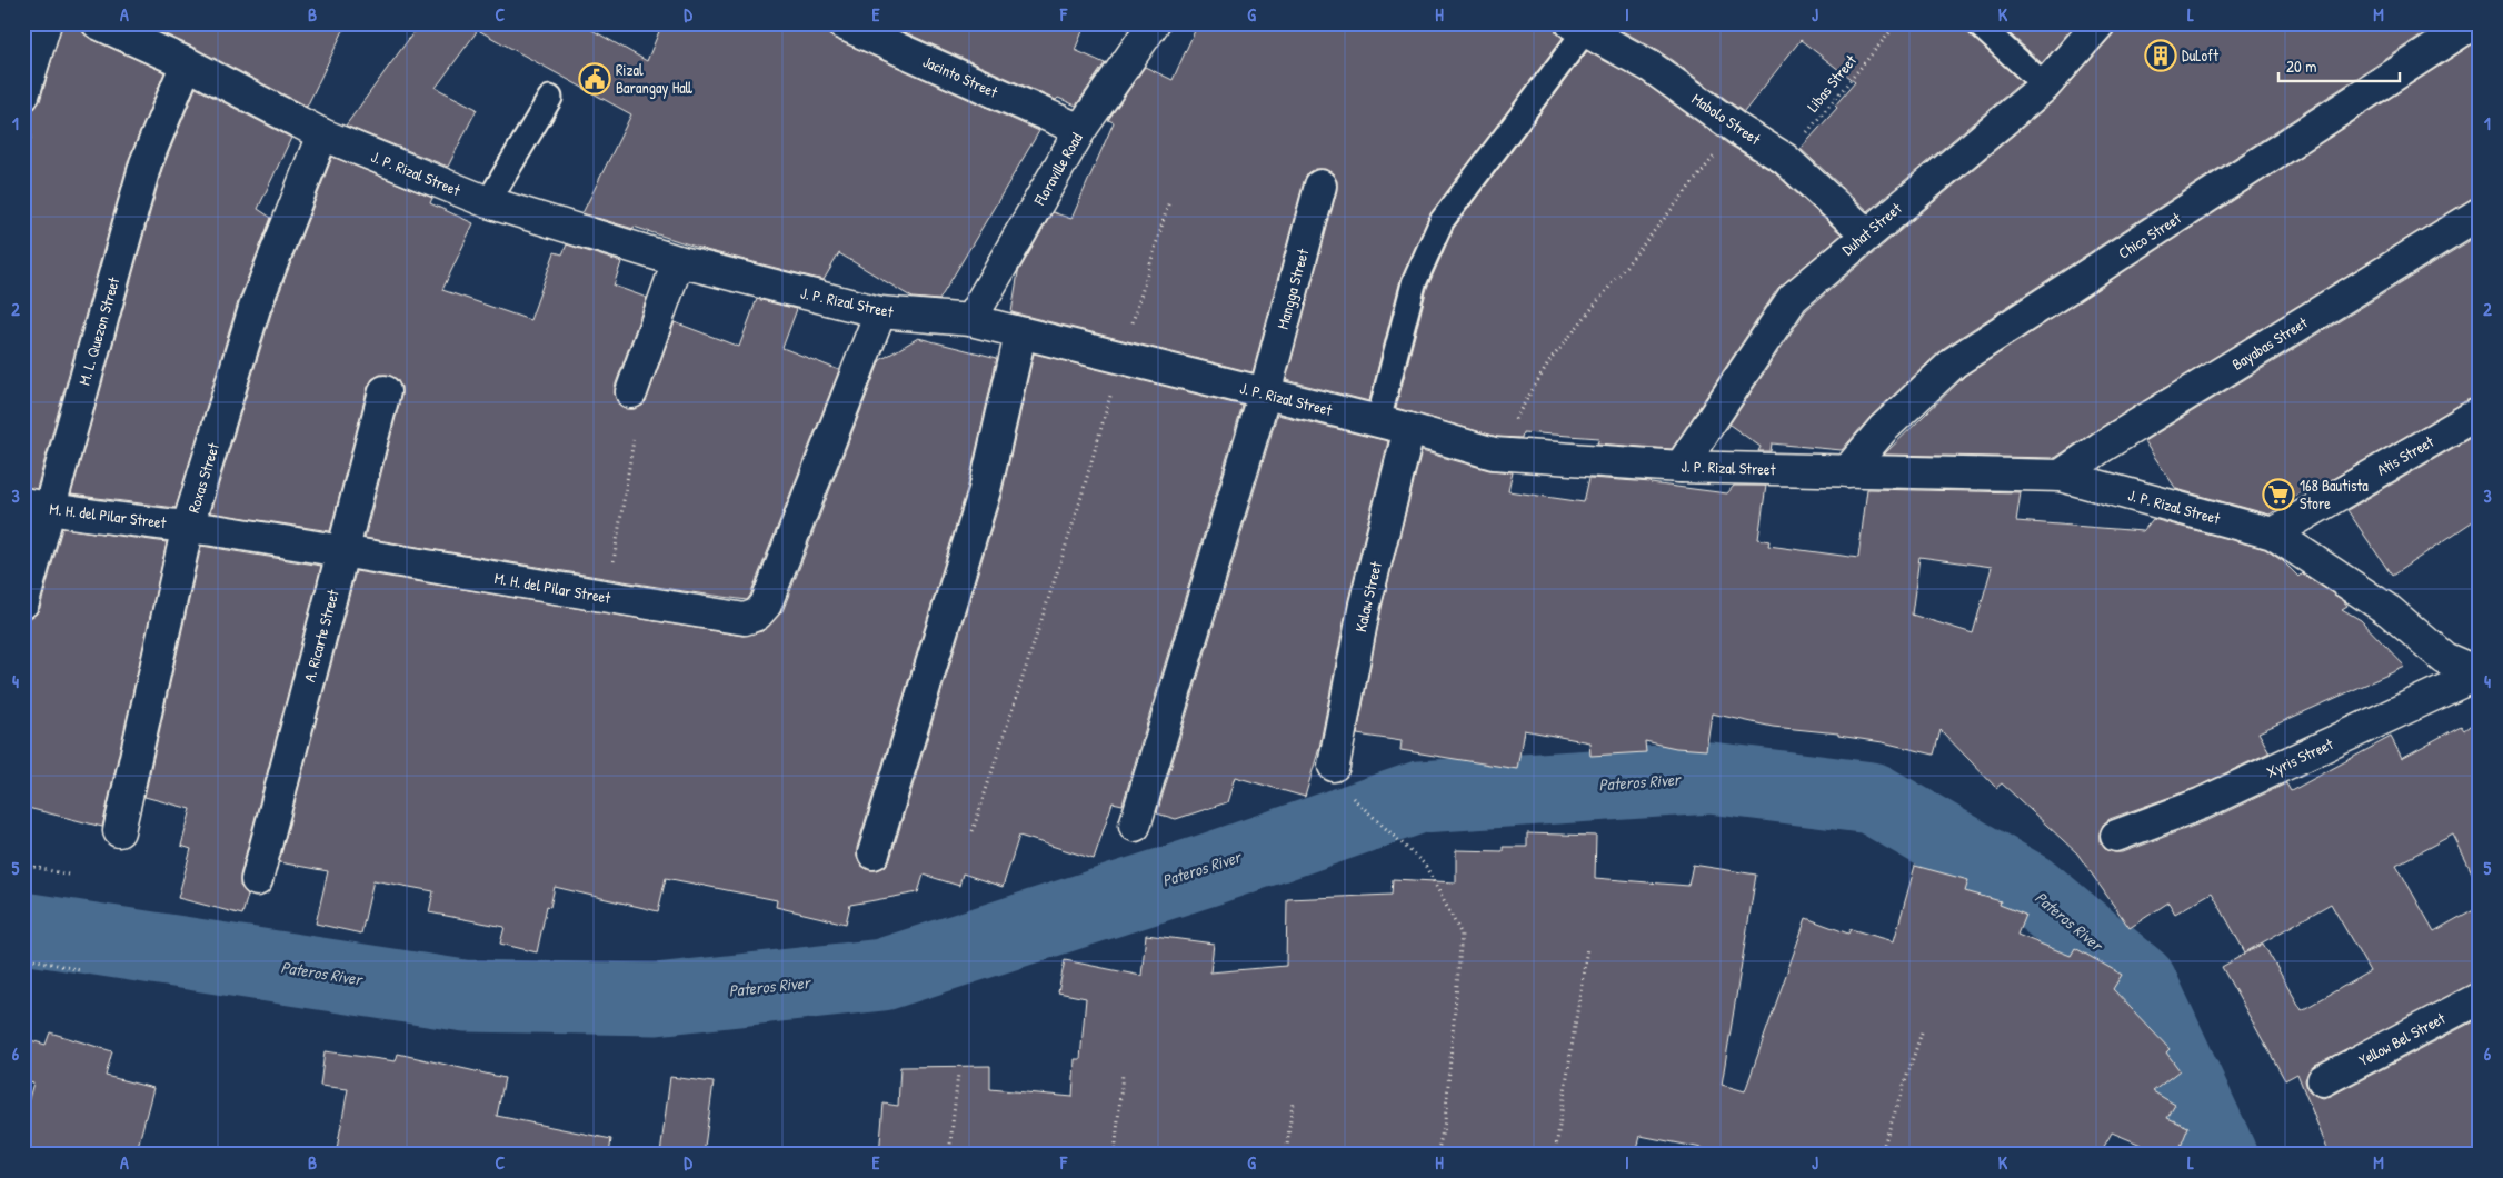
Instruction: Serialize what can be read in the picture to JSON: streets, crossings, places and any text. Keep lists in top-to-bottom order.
{
  "streets": {
    "street": [
      "Jacinto Street",
      "Mabolo Street",
      "Floraville Road",
      "J. P. Rizal Street",
      "Duhat Street",
      "Chico Street",
      "Mangga Street",
      "M. L. Quezon Street",
      "Bayabas Street",
      "Atis Street",
      "Roxas Street",
      "M. H. del Pilar Street",
      "Kalaw Street",
      "A. Ricarte Street",
      "Xyris Street",
      "Yellow Bel Street"
    ],
    "path": ["Libas Street"]
  },
  "crossings": [
    ["Jacinto Street", "Floraville Road"],
    ["Libas Street", "Mabolo Street"],
    ["Mabolo Street", "Duhat Street"],
    ["Floraville Road", "J. P. Rizal Street"],
    ["J. P. Rizal Street", "Duhat Street"],
    ["J. P. Rizal Street", "Chico Street"],
    ["J. P. Rizal Street", "Mangga Street"],
    ["J. P. Rizal Street", "M. L. Quezon Street"],
    ["J. P. Rizal Street", "Bayabas Street"],
    ["J. P. Rizal Street", "Atis Street"],
    ["J. P. Rizal Street", "Roxas Street"],
    ["J. P. Rizal Street", "M. H. del Pilar Street"],
    ["J. P. Rizal Street", "Kalaw Street"],
    ["J. P. Rizal Street", "Xyris Street"],
    ["M. L. Quezon Street", "M. H. del Pilar Street"],
    ["Roxas Street", "M. H. del Pilar Street"],
    ["M. H. del Pilar Street", "A. Ricarte Street"]
  ],
  "water": ["Pateros River"],
  "places": {
    "building": ["DuLoft"],
    "public building": ["Rizal Barangay Hall"],
    "supermarket": ["168 Bautista Store"]
  },
  "scale_bar": "20 m",
  "grid": {
    "columns": [
      "A",
      "B",
      "C",
      "D",
      "E",
      "F",
      "G",
      "H",
      "I",
      "J",
      "K",
      "L",
      "M"
    ],
    "rows": [
      "1",
      "2",
      "3",
      "4",
      "5",
      "6"
    ]
  }
}
